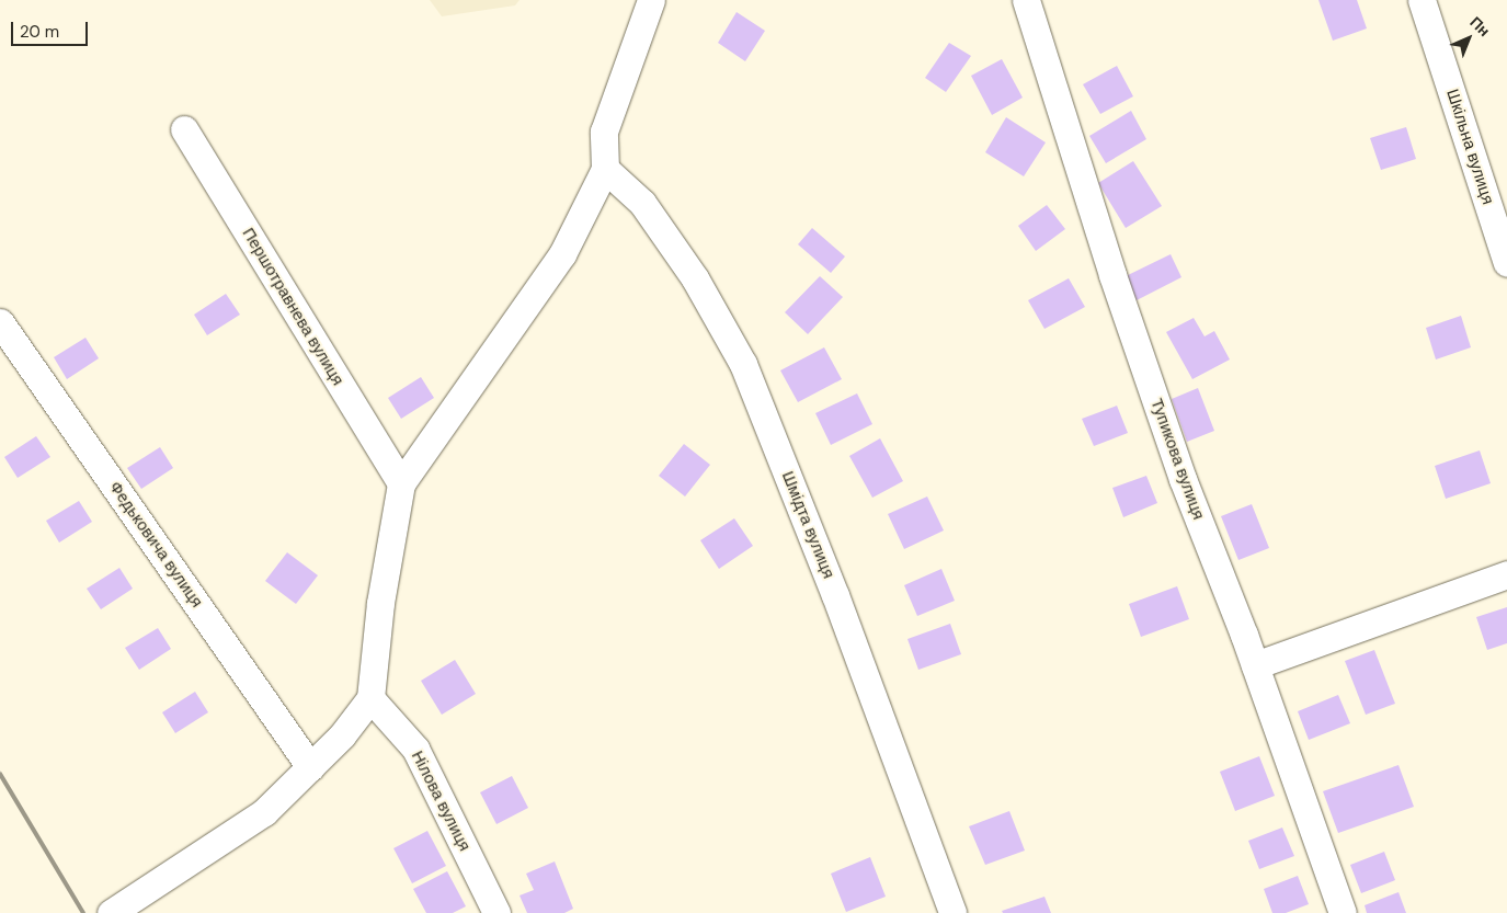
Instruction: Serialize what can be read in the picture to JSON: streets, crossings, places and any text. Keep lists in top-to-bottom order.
{
  "streets": {
    "street": [
      "Шкільна вулиця",
      "Першотравнева вулиця",
      "Тупикова вулиця",
      "Шмідта вулиця",
      "Федьковича вулиця",
      "Нілова вулиця"
    ]
  },
  "scale_bar": "20 m",
  "north": "top right"
}
